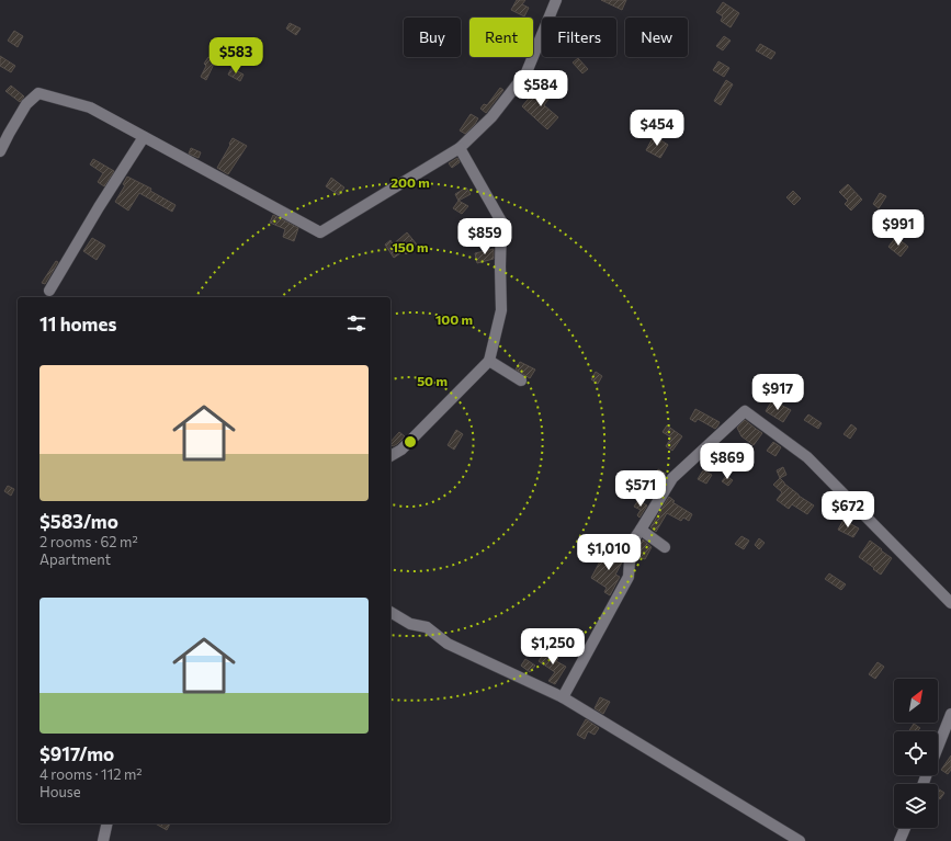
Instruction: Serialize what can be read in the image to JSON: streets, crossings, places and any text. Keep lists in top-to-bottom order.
{
  "north": "top right",
  "page": {
    "chip": [
      "Buy",
      "Rent",
      "Filters",
      "New"
    ],
    "price": [
      "$583",
      "$584",
      "$454",
      "$991",
      "$859",
      "$917",
      "$869",
      "$571",
      "$672",
      "$1,010",
      "$1,250"
    ],
    "heading": "11 homes",
    "list": [
      {
        "name": "$583/mo",
        "note": "2 rooms · 62 m² · Apartment"
      },
      {
        "name": "$917/mo",
        "note": "4 rooms · 112 m² · House"
      }
    ]
  },
  "rings": [
    "200 m",
    "150 m",
    "100 m",
    "50 m"
  ]
}
